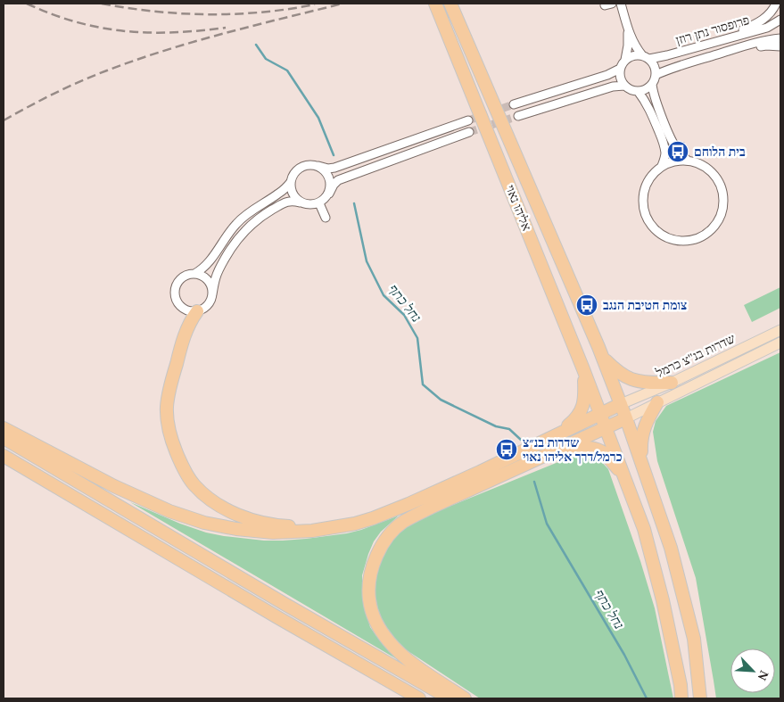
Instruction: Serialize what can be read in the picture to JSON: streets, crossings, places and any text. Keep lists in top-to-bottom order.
{
  "streets": {
    "highway": ["אליהו נאוי"],
    "main road": ["שדרות בנ\"צ כרמל"],
    "street": ["פרופסור נתן רוזן"]
  },
  "crossings": [
    ["אליהו נאוי", "שדרות בנ\"צ כרמל"]
  ],
  "water": ["נחל כתף"],
  "places": {
    "bus stop": ["בית הלוחם", "צומת חטיבת הנגב", "שדרות בנ״צ כרמל/דרך אליהו נאוי"]
  },
  "north": "bottom right"
}
